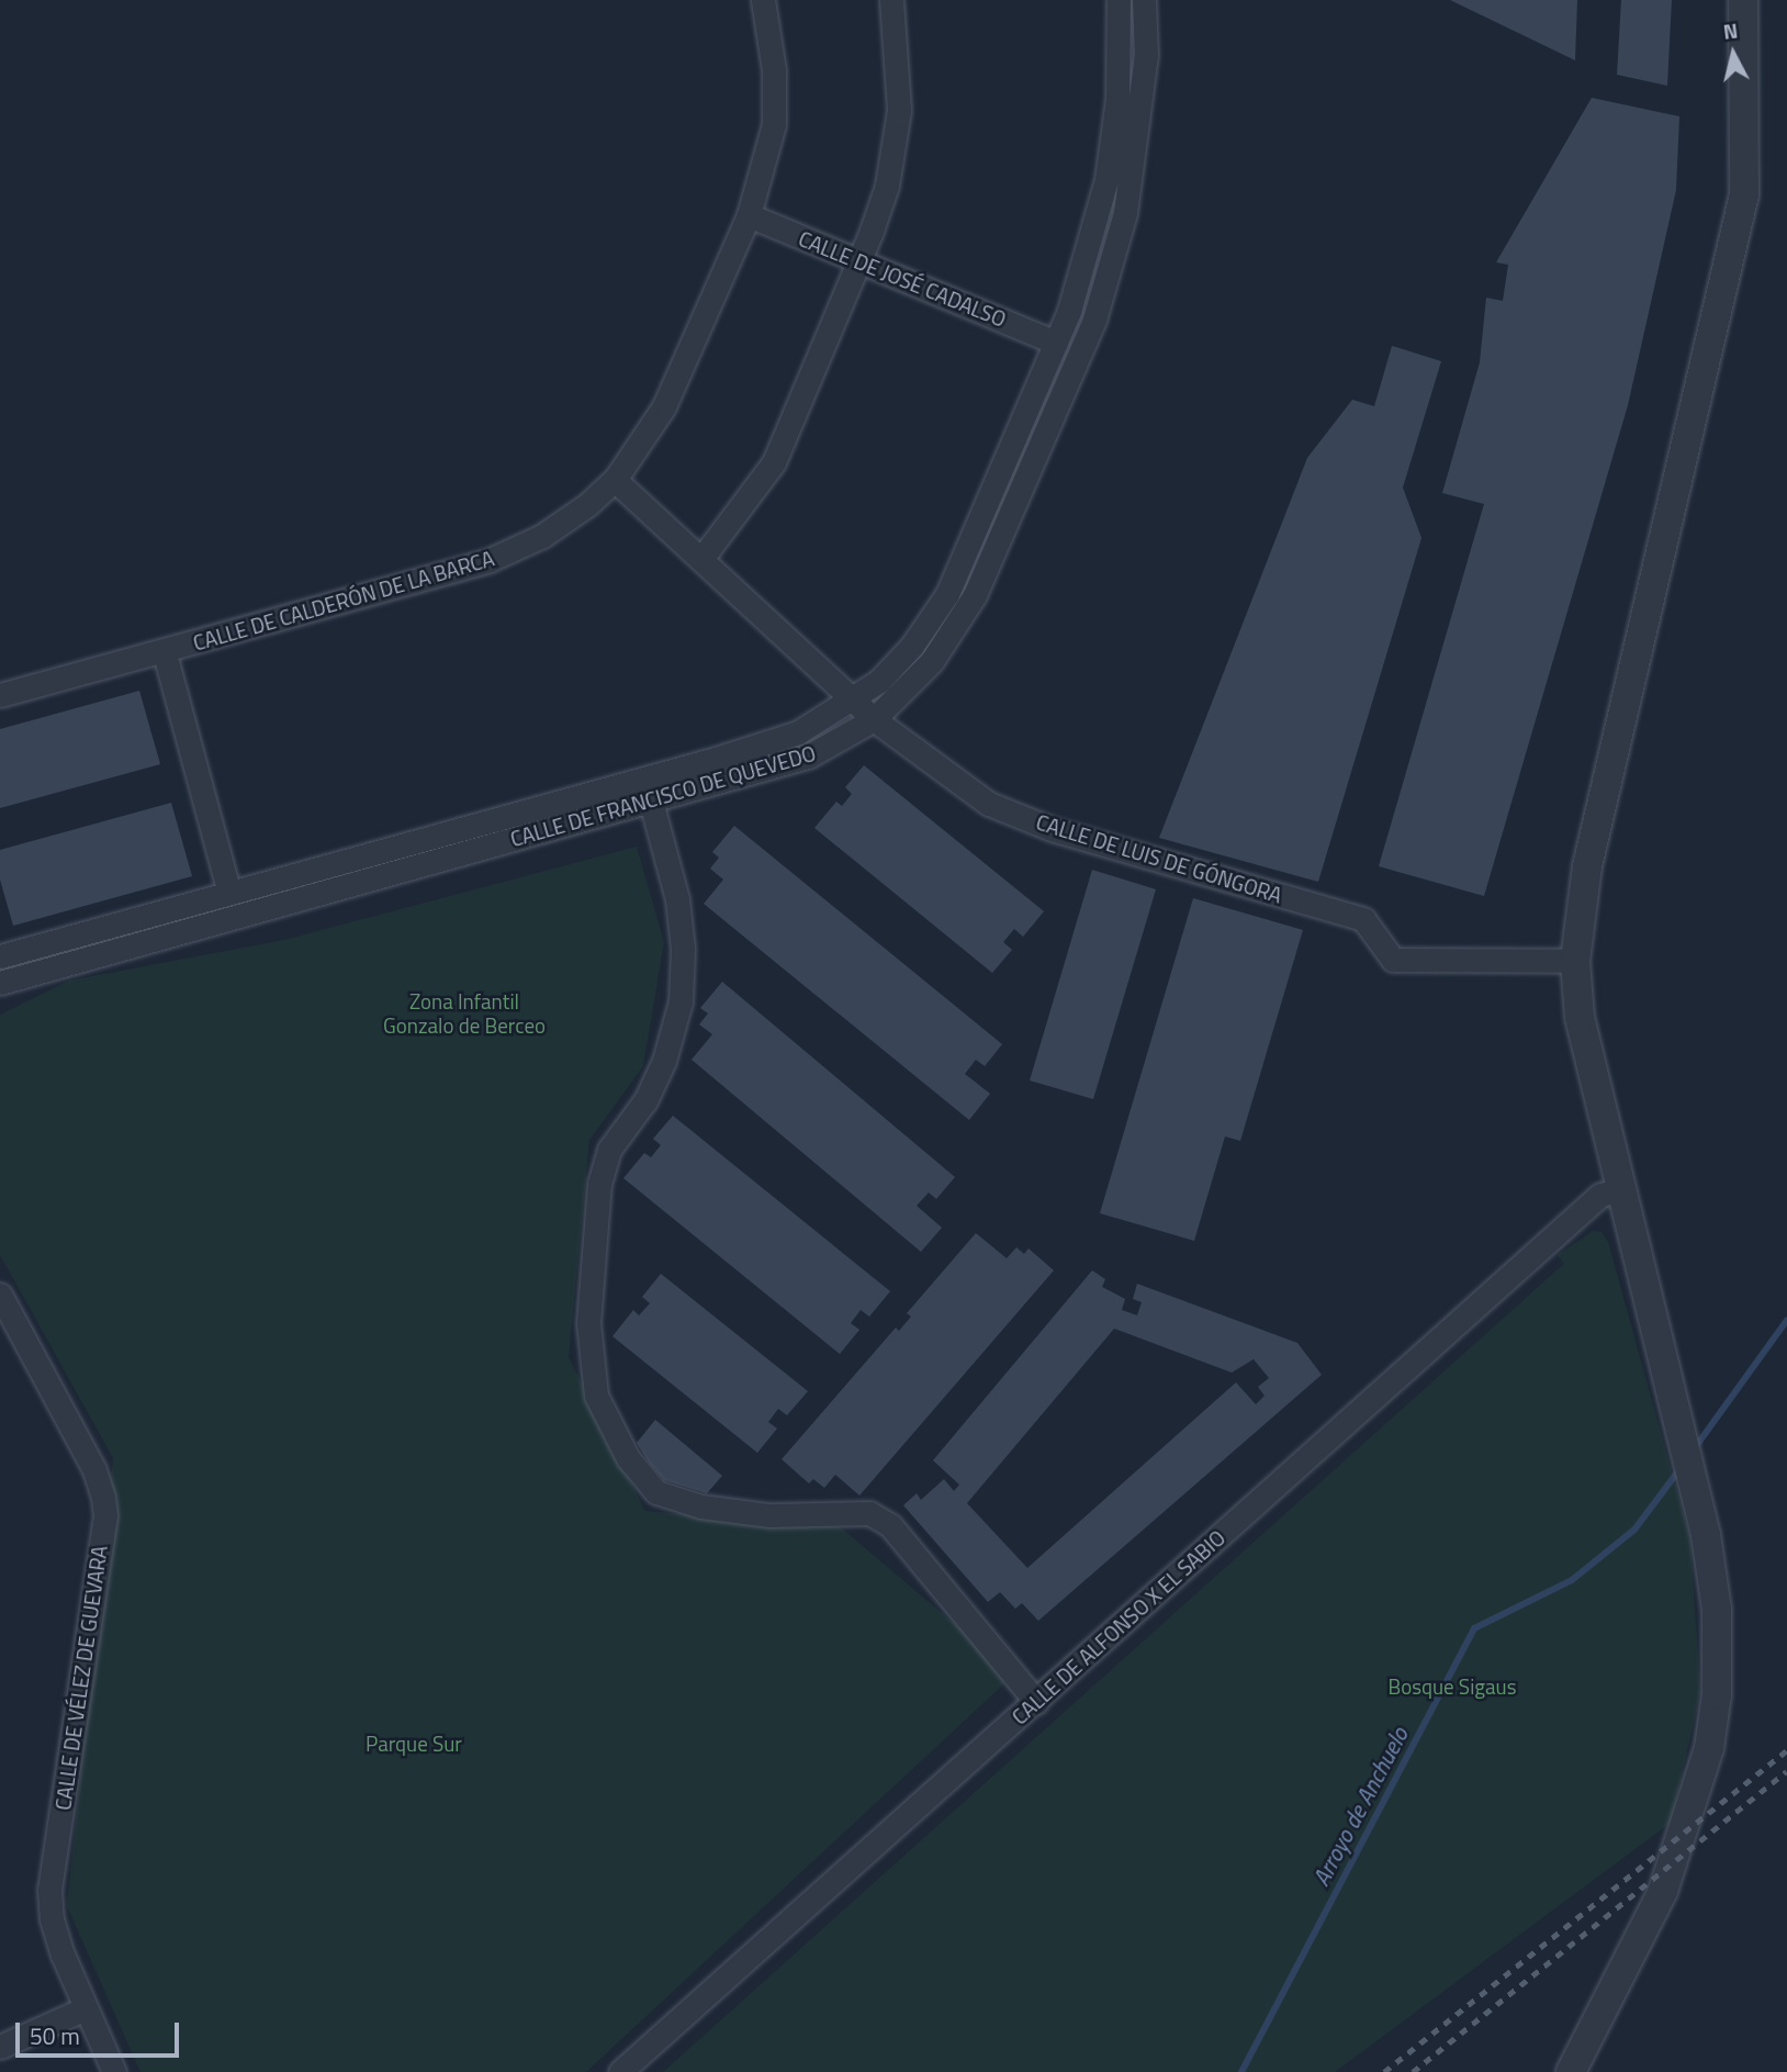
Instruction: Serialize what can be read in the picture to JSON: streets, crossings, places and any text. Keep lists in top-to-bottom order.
{
  "streets": {
    "street": [
      "CALLE DE JOSÉ CADALSO",
      "CALLE DE CALDERÓN DE LA BARCA",
      "CALLE DE FRANCISCO DE QUEVEDO",
      "CALLE DE LUIS DE GÓNGORA",
      "CALLE DE ALFONSO X EL SABIO",
      "CALLE DE VÉLEZ DE GUEVARA"
    ]
  },
  "crossings": [
    ["CALLE DE JOSÉ CADALSO", "CALLE DE CALDERÓN DE LA BARCA"],
    ["CALLE DE JOSÉ CADALSO", "CALLE DE FRANCISCO DE QUEVEDO"],
    ["CALLE DE CALDERÓN DE LA BARCA", "CALLE DE LUIS DE GÓNGORA"],
    ["CALLE DE FRANCISCO DE QUEVEDO", "CALLE DE LUIS DE GÓNGORA"]
  ],
  "water": ["Arroyo de Anchuelo"],
  "parks": ["Zona Infantil Gonzalo de Berceo", "Bosque Sigaus", "Parque Sur"],
  "scale_bar": "50 m",
  "north": "top"
}
